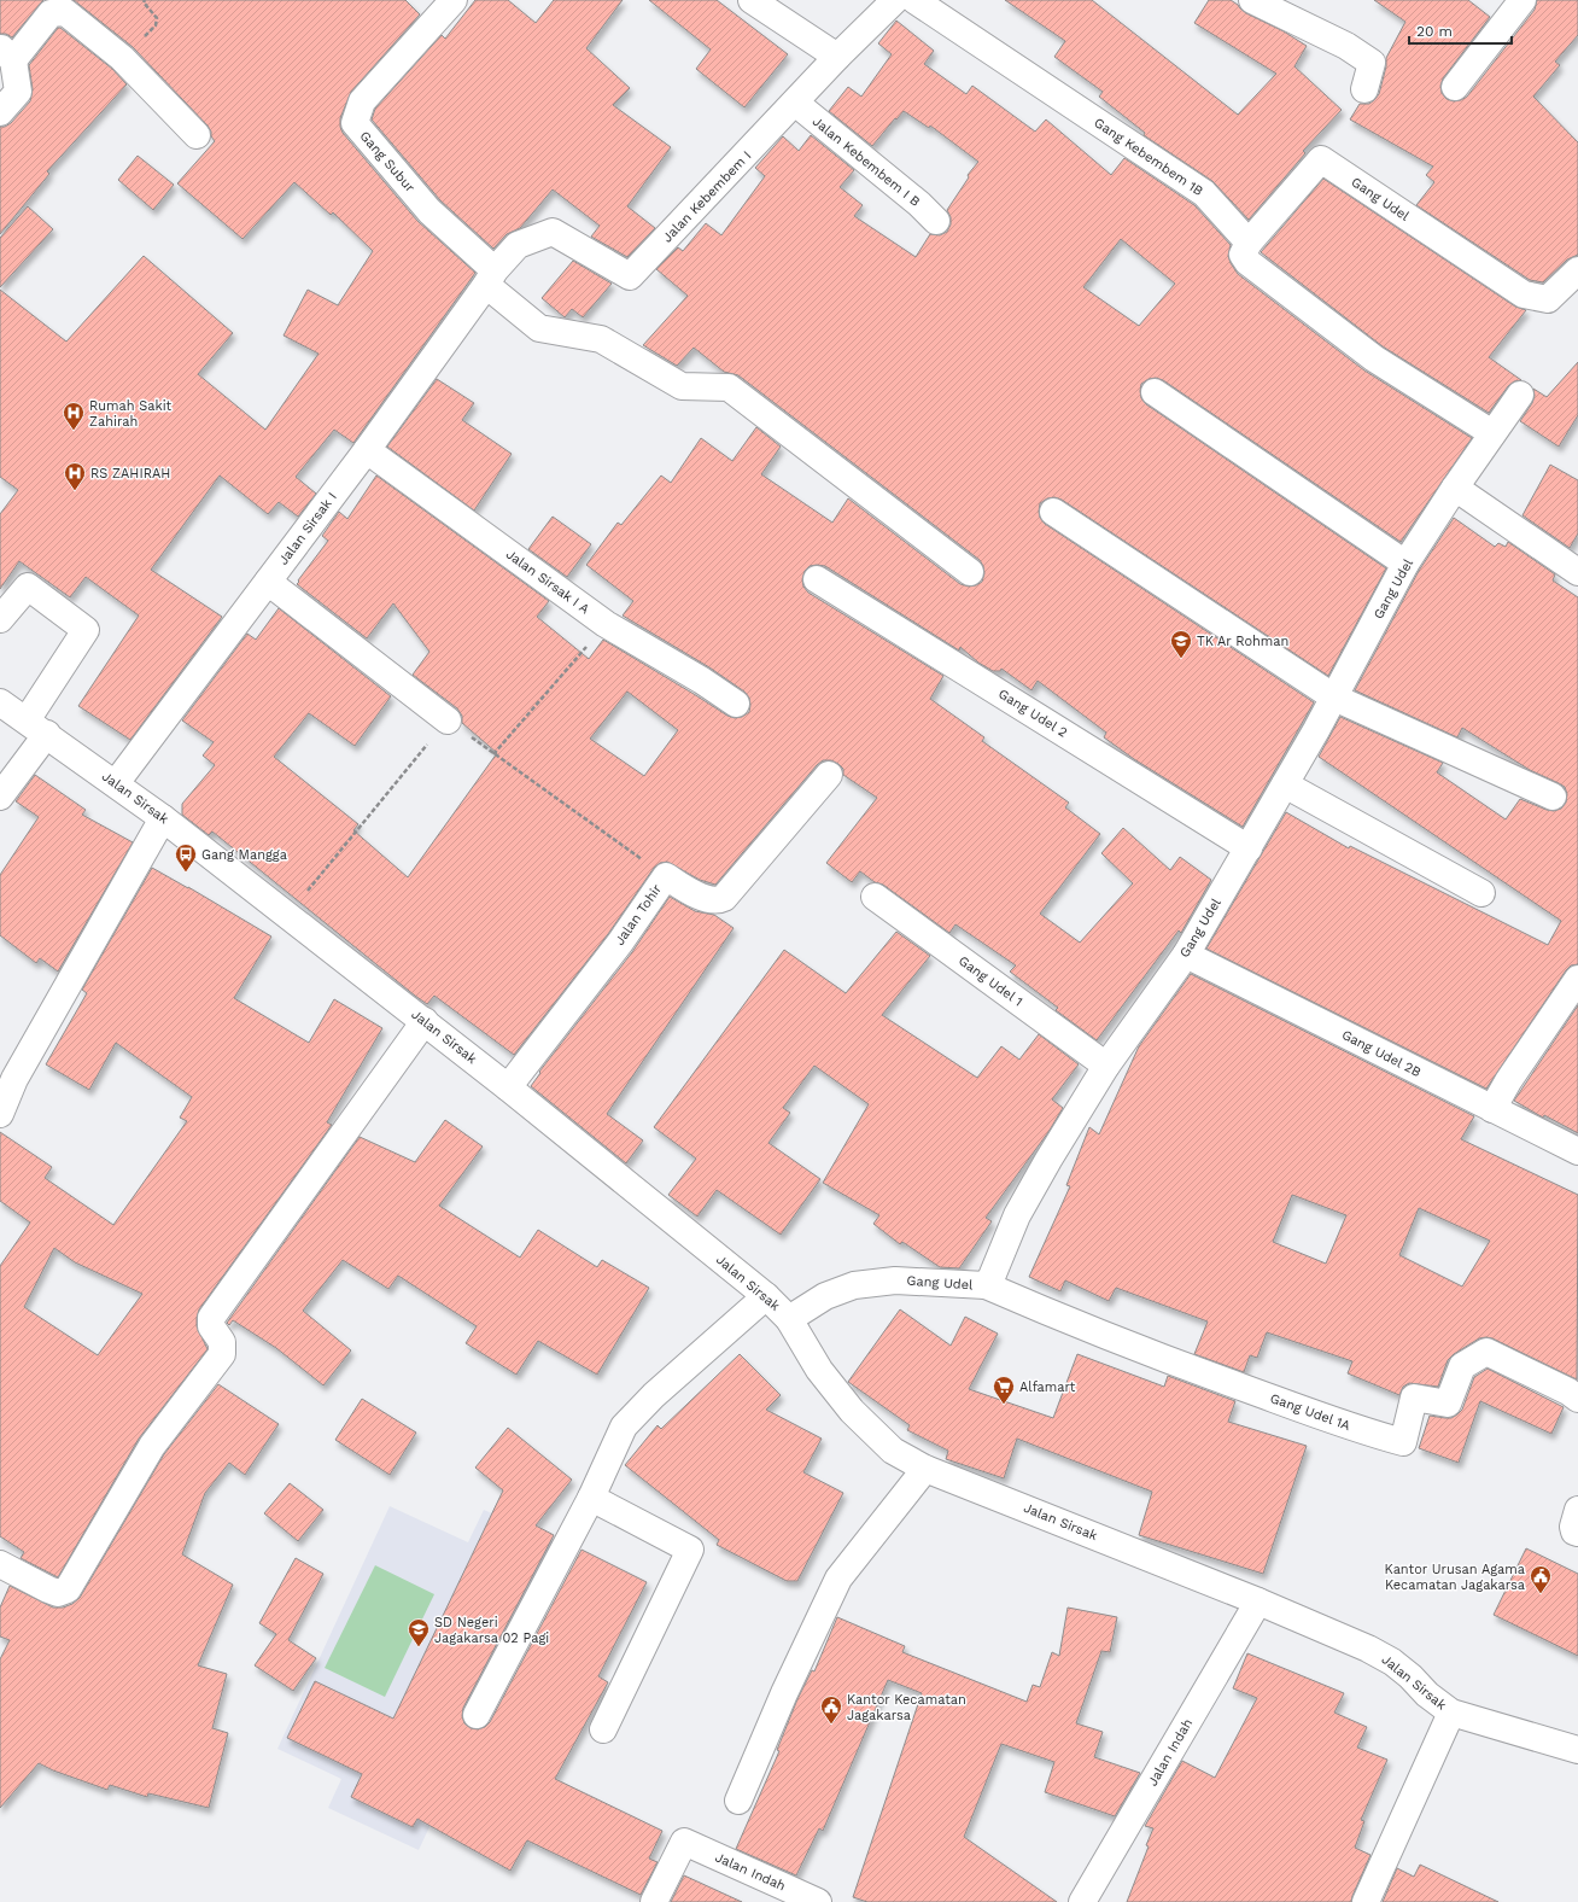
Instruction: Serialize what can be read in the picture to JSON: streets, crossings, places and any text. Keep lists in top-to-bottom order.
{
  "streets": {
    "street": [
      "Gang Kebembem 1B",
      "Gang Subur",
      "Jalan Kebembem I B",
      "Jalan Kebembem I",
      "Gang Udel",
      "Jalan Sirsak I",
      "Jalan Sirsak I A",
      "Gang Udel 2",
      "Jalan Sirsak",
      "Jalan Tohir",
      "Gang Udel 1",
      "Gang Udel 2B",
      "Gang Udel 1A",
      "Jalan Indah"
    ]
  },
  "crossings": [
    ["Gang Kebembem 1B", "Gang Udel"],
    ["Gang Subur", "Jalan Kebembem I"],
    ["Gang Subur", "Jalan Sirsak I"],
    ["Jalan Kebembem I B", "Jalan Kebembem I"],
    ["Jalan Kebembem I", "Jalan Sirsak I"],
    ["Gang Udel", "Gang Udel 2"],
    ["Gang Udel", "Jalan Sirsak"],
    ["Gang Udel", "Gang Udel 1"],
    ["Gang Udel", "Gang Udel 2B"],
    ["Gang Udel", "Gang Udel 1A"],
    ["Jalan Sirsak I", "Jalan Sirsak I A"],
    ["Jalan Sirsak I", "Jalan Sirsak"],
    ["Jalan Sirsak", "Jalan Tohir"],
    ["Jalan Sirsak", "Jalan Indah"]
  ],
  "places": {
    "hospital": ["Rumah Sakit Zahirah", "RS ZAHIRAH"],
    "school or university": ["TK Ar Rohman", "SD Negeri Jagakarsa 02 Pagi"],
    "bus stop": ["Gang Mangga"],
    "supermarket": ["Alfamart"],
    "public building": ["Kantor Urusan Agama Kecamatan Jagakarsa", "Kantor Kecamatan Jagakarsa"]
  },
  "scale_bar": "20 m"
}
